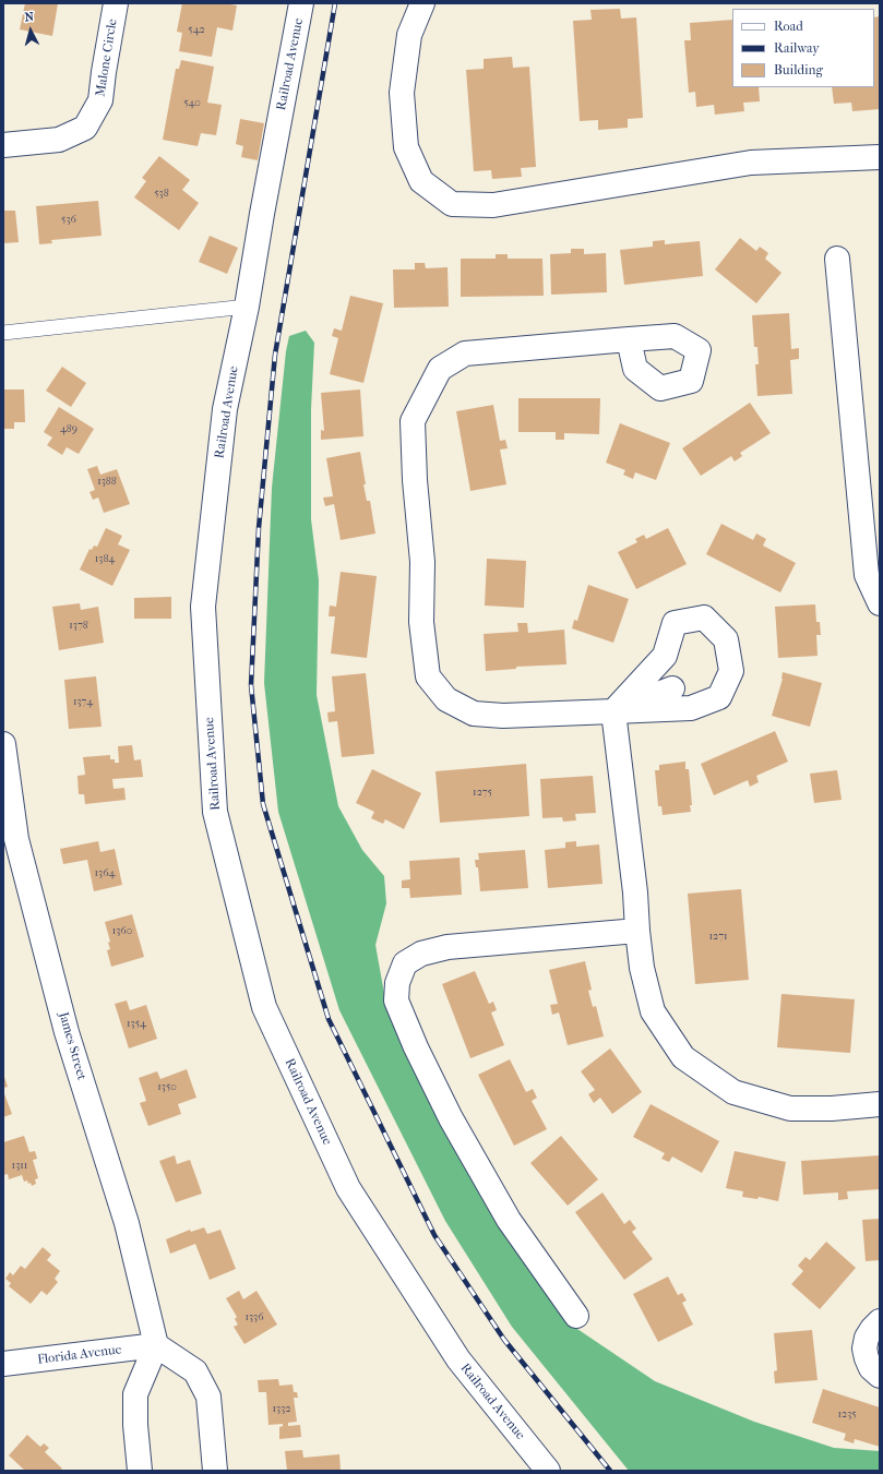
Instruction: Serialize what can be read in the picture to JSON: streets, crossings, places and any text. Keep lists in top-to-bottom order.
{
  "streets": {
    "street": [
      "Malone Circle",
      "Railroad Avenue",
      "James Street",
      "Florida Avenue"
    ]
  },
  "crossings": [
    ["James Street", "Florida Avenue"]
  ],
  "house_numbers": [
    "542",
    "540",
    "538",
    "536",
    "489",
    "1388",
    "1384",
    "1378",
    "1374",
    "1275",
    "1364",
    "1360",
    "1271",
    "1354",
    "1350",
    "1311",
    "1336",
    "1332",
    "1235"
  ],
  "legend": ["Road", "Railway", "Building"],
  "north": "top"
}
